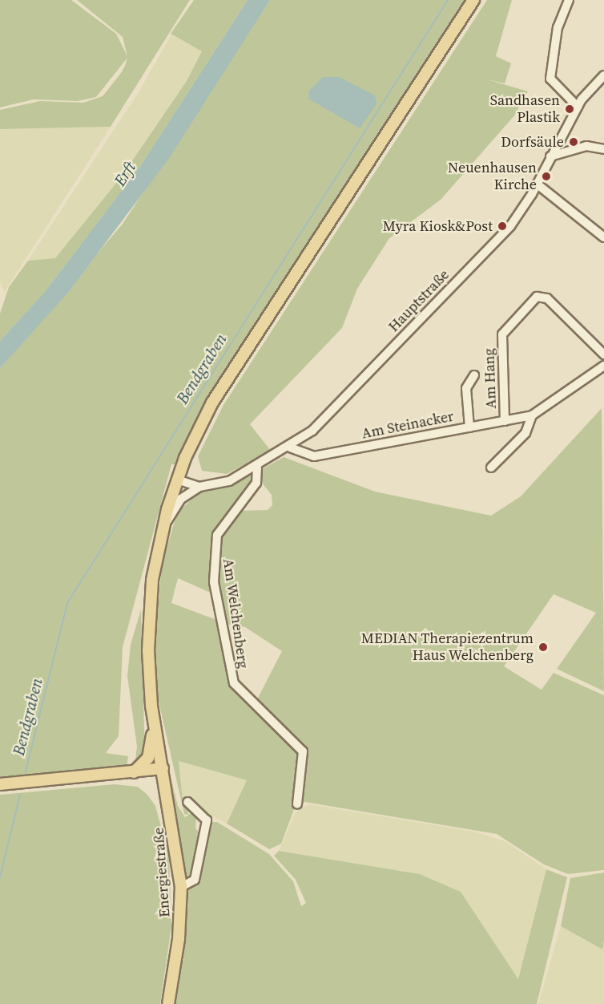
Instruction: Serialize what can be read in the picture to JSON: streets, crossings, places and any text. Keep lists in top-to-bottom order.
{
  "streets": {
    "main road": ["Energiestraße"],
    "street": [
      "Hauptstraße",
      "Am Hang",
      "Am Steinacker",
      "Am Welchenberg"
    ]
  },
  "crossings": [
    ["Hauptstraße", "Am Steinacker"],
    ["Hauptstraße", "Am Welchenberg"],
    ["Am Hang", "Am Steinacker"]
  ],
  "water": ["Erft", "Bendgraben"],
  "places": [
    "Sandhasen Plastik",
    "Dorfsäule",
    "Neuenhausen Kirche",
    "Myra Kiosk&Post",
    "MEDIAN Therapiezentrum Haus Welchenberg"
  ]
}
